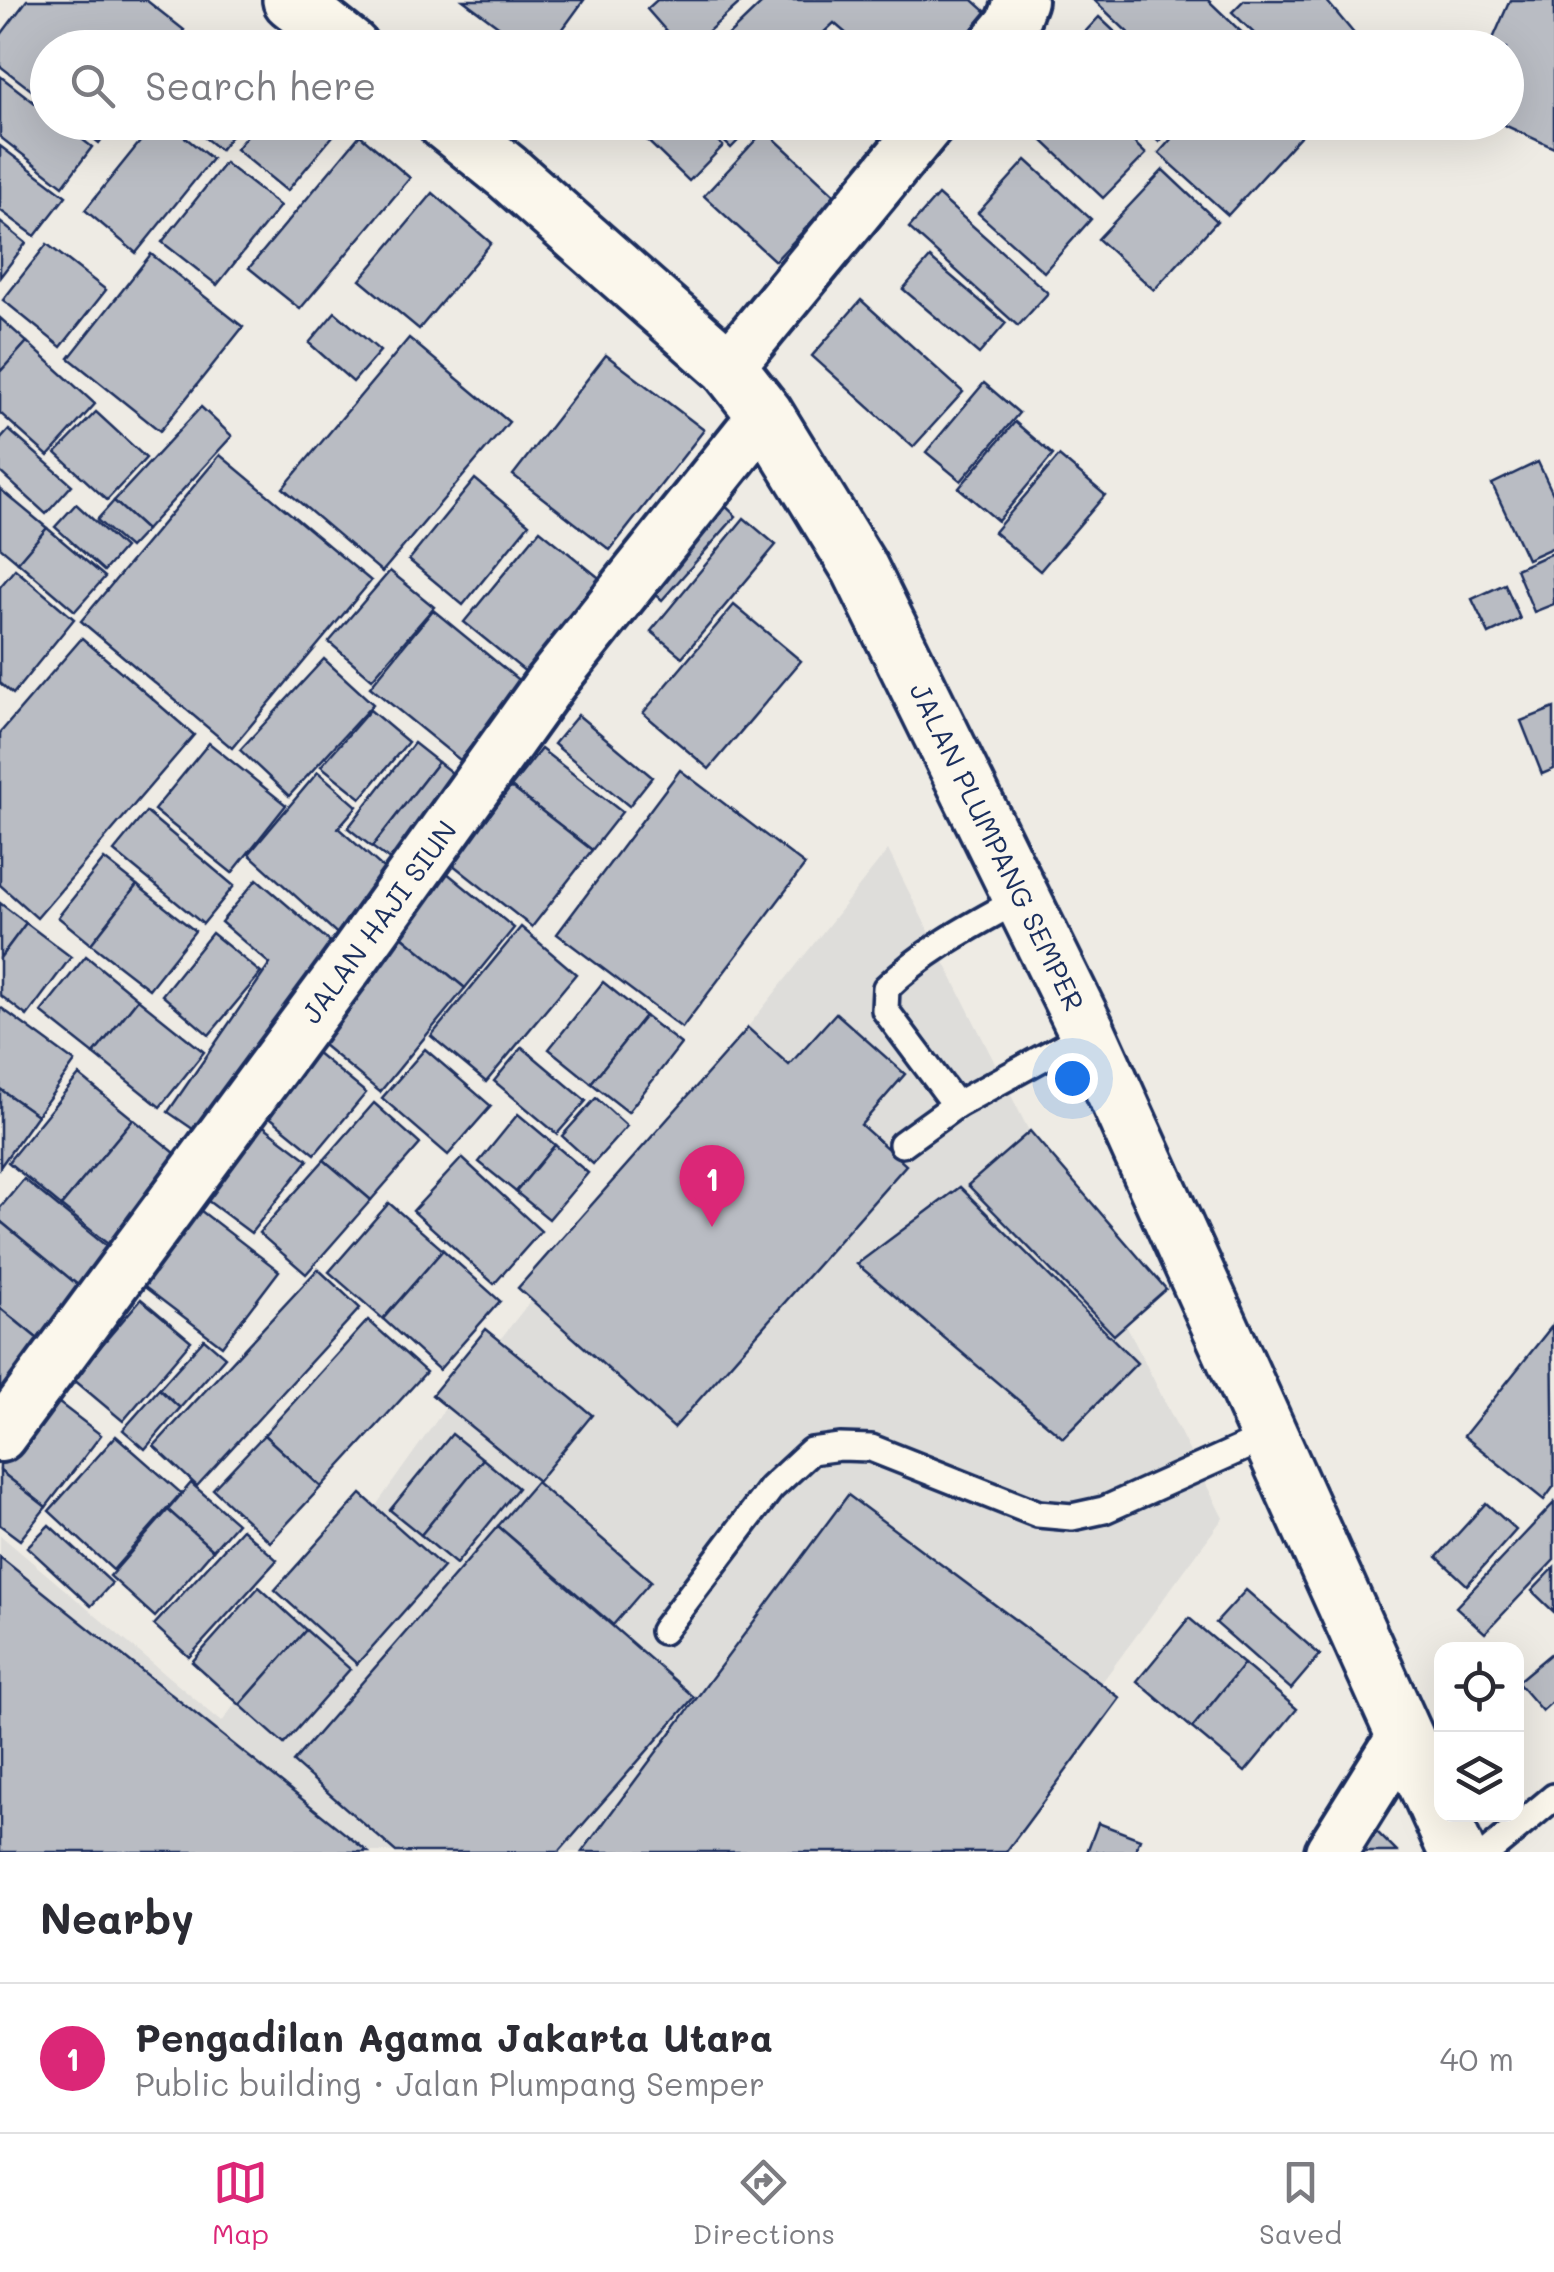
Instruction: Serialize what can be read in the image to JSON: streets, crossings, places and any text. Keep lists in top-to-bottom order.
{
  "streets": {
    "main road": ["JALAN PLUMPANG SEMPER"],
    "street": ["JALAN HAJI SIUN"]
  },
  "crossings": [
    ["JALAN PLUMPANG SEMPER", "JALAN HAJI SIUN"]
  ],
  "page": {
    "search": "Search here",
    "pins": "1",
    "heading": "Nearby",
    "list": [
      {
        "mark": "1",
        "name": "Pengadilan Agama Jakarta Utara",
        "note": "Public building · Jalan Plumpang Semper",
        "value": "40 m"
      }
    ],
    "nav": ["Map", "Directions", "Saved"]
  }
}
